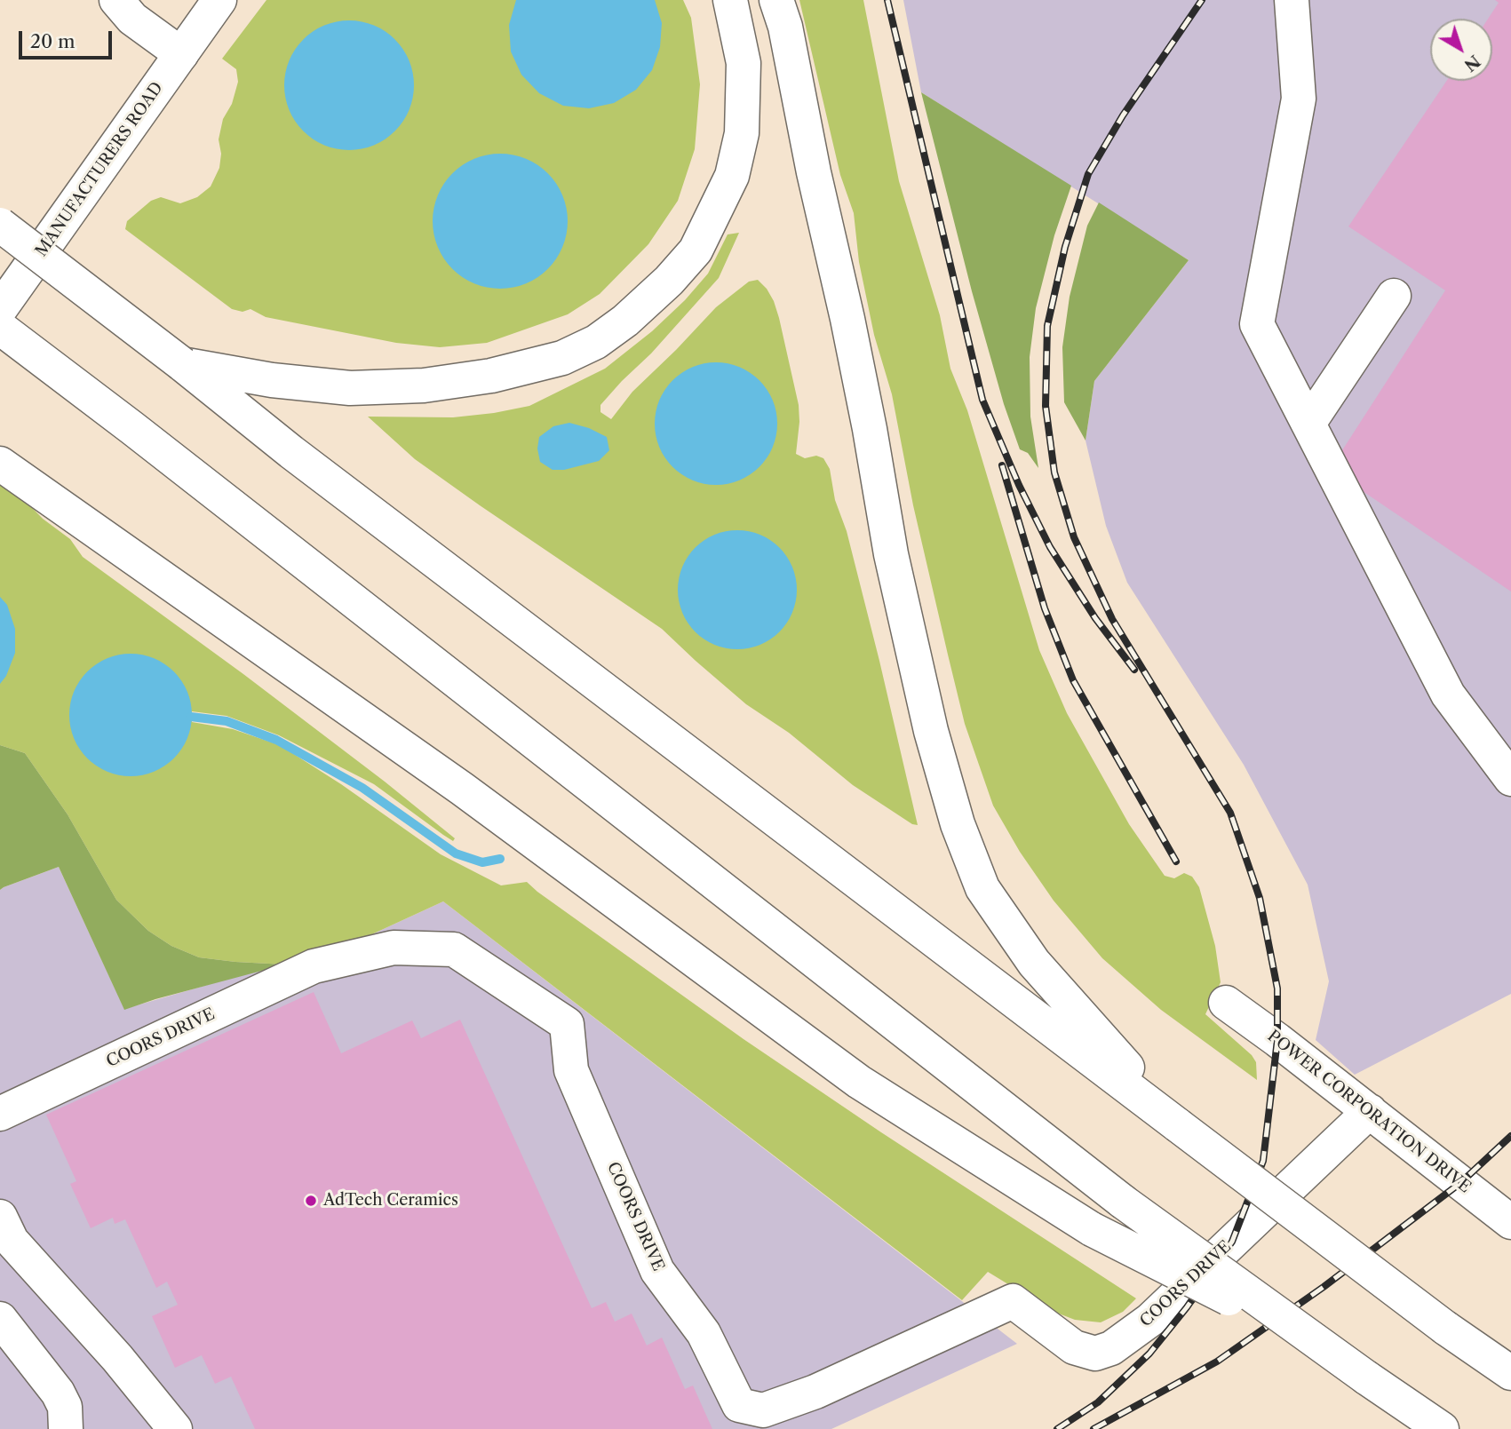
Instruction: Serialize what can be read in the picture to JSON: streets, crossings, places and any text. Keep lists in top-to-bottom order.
{
  "streets": {
    "main road": ["MANUFACTURERS ROAD", "COORS DRIVE", "POWER CORPORATION DRIVE"]
  },
  "crossings": [
    ["COORS DRIVE", "POWER CORPORATION DRIVE"]
  ],
  "places": ["AdTech Ceramics"],
  "scale_bar": "20 m",
  "north": "bottom right"
}
